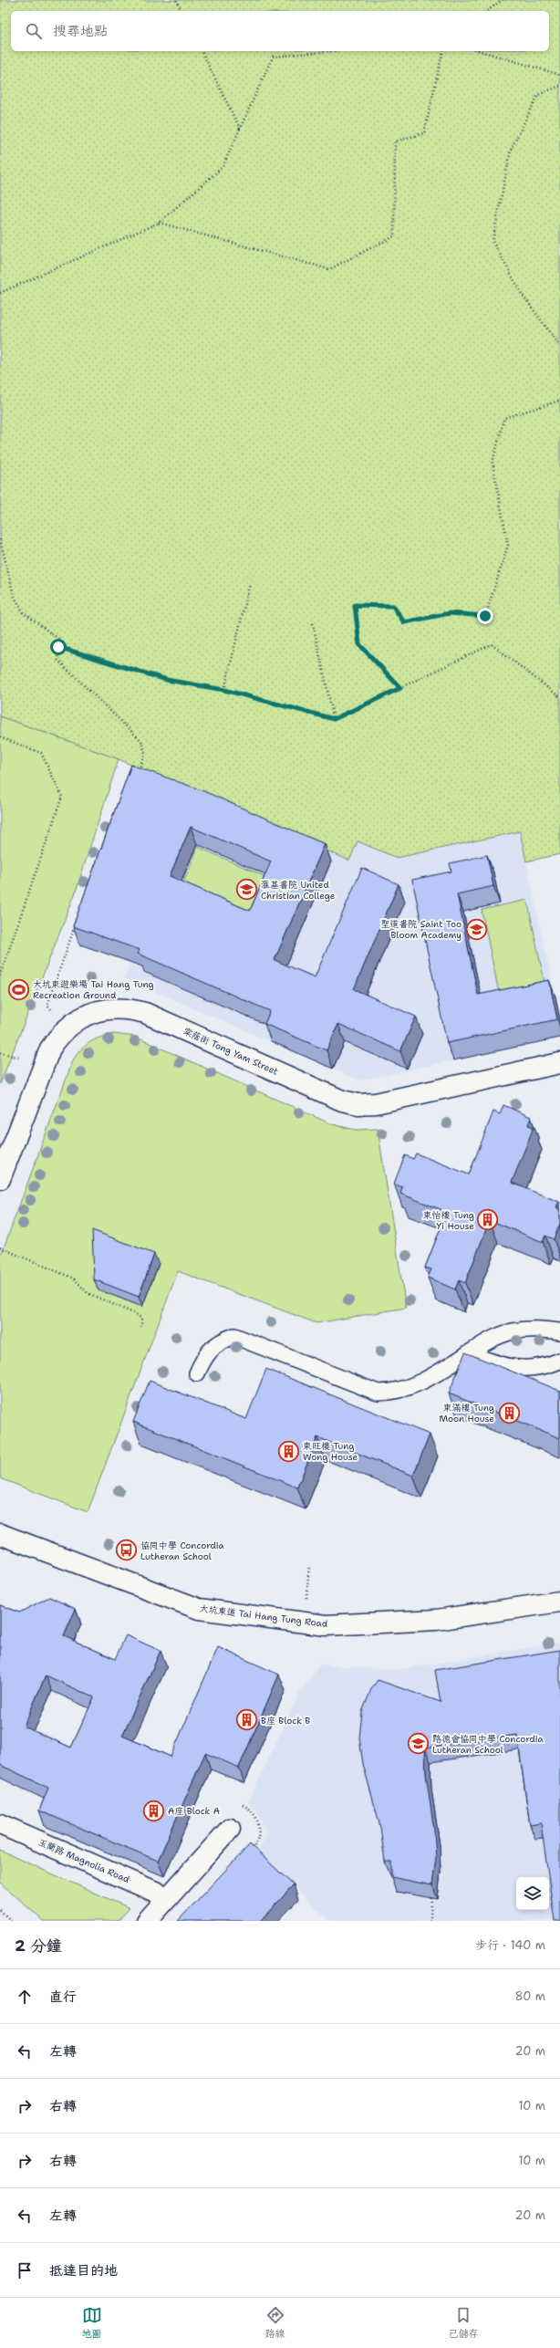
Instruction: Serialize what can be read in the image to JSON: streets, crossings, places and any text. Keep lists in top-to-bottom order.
{
  "streets": {
    "street": ["棠蔭街 Tong Yam Street", "大坑東道 Tai Hang Tung Road", "玉蘭路 Magnolia Road"]
  },
  "places": {
    "school or university": ["滙基書院 United Christian College", "聖道書院 Saint Too Bloom Academy", "路德會協同中學 Concordia Lutheran School"],
    "sports": ["大坑東遊樂場 Tai Hang Tung Recreation Ground"],
    "building": [
      "東怡樓 Tung Yi House",
      "東滿樓 Tung Moon House",
      "東旺樓 Tung Wong House",
      "B座 Block B",
      "A座 Block A"
    ],
    "bus stop": ["協同中學 Concordia Lutheran School"]
  },
  "page": {
    "search": "搜尋地點",
    "heading": ["2 分鐘", "步行 · 140 m"],
    "list": [
      ["直行", "80 m"],
      ["左轉", "20 m"],
      ["右轉", "10 m"],
      ["右轉", "10 m"],
      ["左轉", "20 m"],
      "抵達目的地"
    ],
    "nav": ["地圖", "路線", "已儲存"]
  }
}
